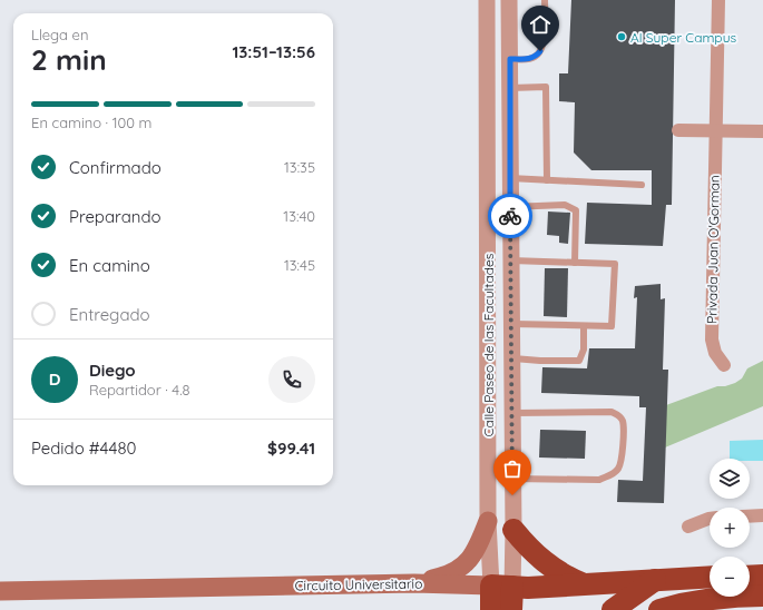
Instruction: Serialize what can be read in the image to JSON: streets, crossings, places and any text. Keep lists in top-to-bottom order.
{
  "streets": {
    "highway": ["Calle Paseo de las Facultades", "Circuito Universitario"],
    "street": ["Privada Juan O'Gorman"]
  },
  "crossings": [
    ["Calle Paseo de las Facultades", "Circuito Universitario"]
  ],
  "places": ["Al Super Campus"],
  "page": {
    "heading": ["2 min", "Llega en", "13:51–13:56"],
    "panel": [
      "Diego",
      "Repartidor · 4.8",
      "Pedido #4480",
      "$99.41"
    ],
    "bar": "En camino · 100 m",
    "list": [
      ["Confirmado", "13:35"],
      ["Preparando", "13:40"],
      ["En camino", "13:45"],
      "Entregado"
    ],
    "round": "D",
    "map_buttons": ["+", "−"]
  }
}
